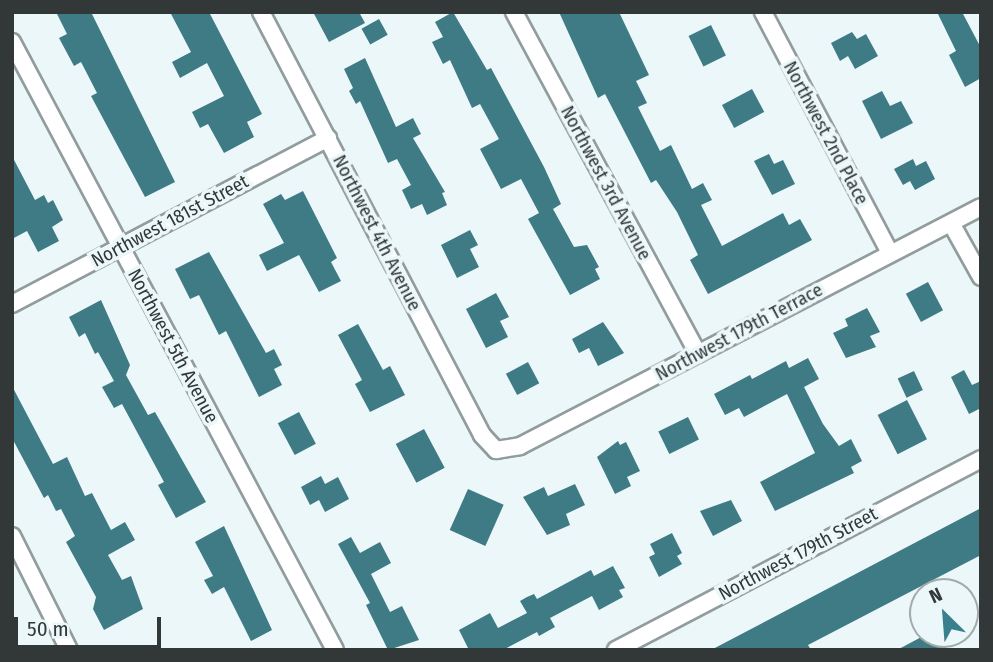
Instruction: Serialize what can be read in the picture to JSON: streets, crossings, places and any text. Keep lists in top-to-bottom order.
{
  "streets": {
    "street": [
      "Northwest 2nd Place",
      "Northwest 3rd Avenue",
      "Northwest 181st Street",
      "Northwest 4th Avenue",
      "Northwest 179th Terrace",
      "Northwest 5th Avenue",
      "Northwest 179th Street"
    ]
  },
  "crossings": [
    ["Northwest 2nd Place", "Northwest 179th Terrace"],
    ["Northwest 3rd Avenue", "Northwest 179th Terrace"],
    ["Northwest 181st Street", "Northwest 4th Avenue"],
    ["Northwest 181st Street", "Northwest 5th Avenue"],
    ["Northwest 4th Avenue", "Northwest 179th Terrace"]
  ],
  "scale_bar": "50 m",
  "north": "top left"
}
